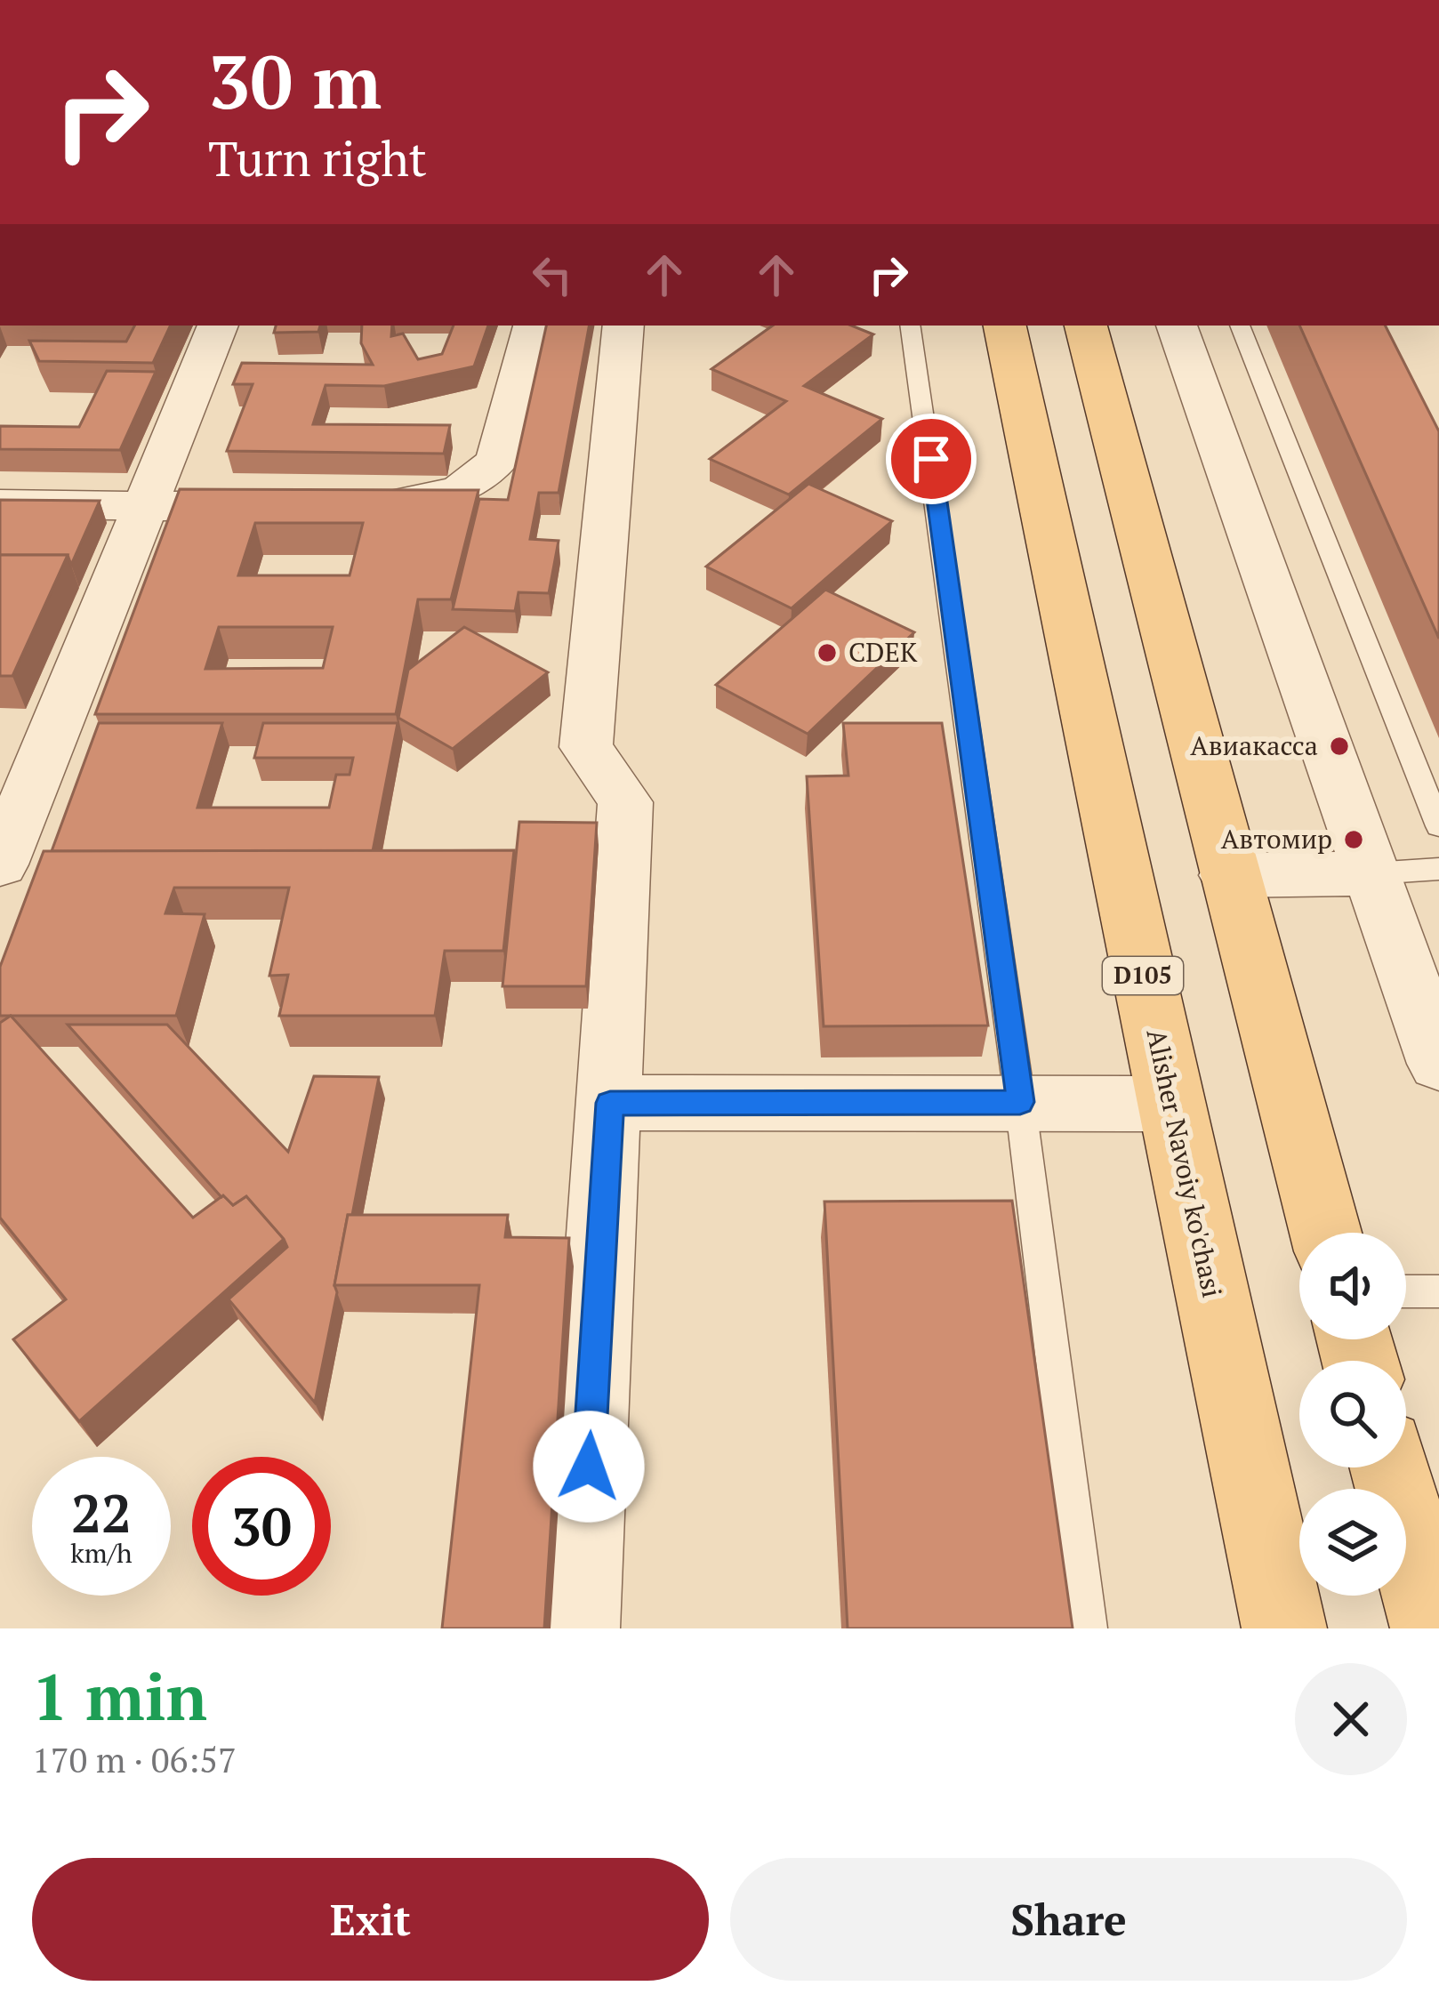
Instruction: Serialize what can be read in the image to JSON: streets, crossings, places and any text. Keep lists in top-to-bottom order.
{
  "streets": {
    "main road": ["D105", "Alisher Navoiy ko'chasi"]
  },
  "places": ["CDEK", "Авиакасса", "Автомир"],
  "page": {
    "turn": ["30 m", "Turn right"],
    "speed": "22 km/h",
    "limit": "30",
    "heading": ["1 min", "170 m · 06:57"],
    "buttons": ["Exit", "Share"]
  }
}
